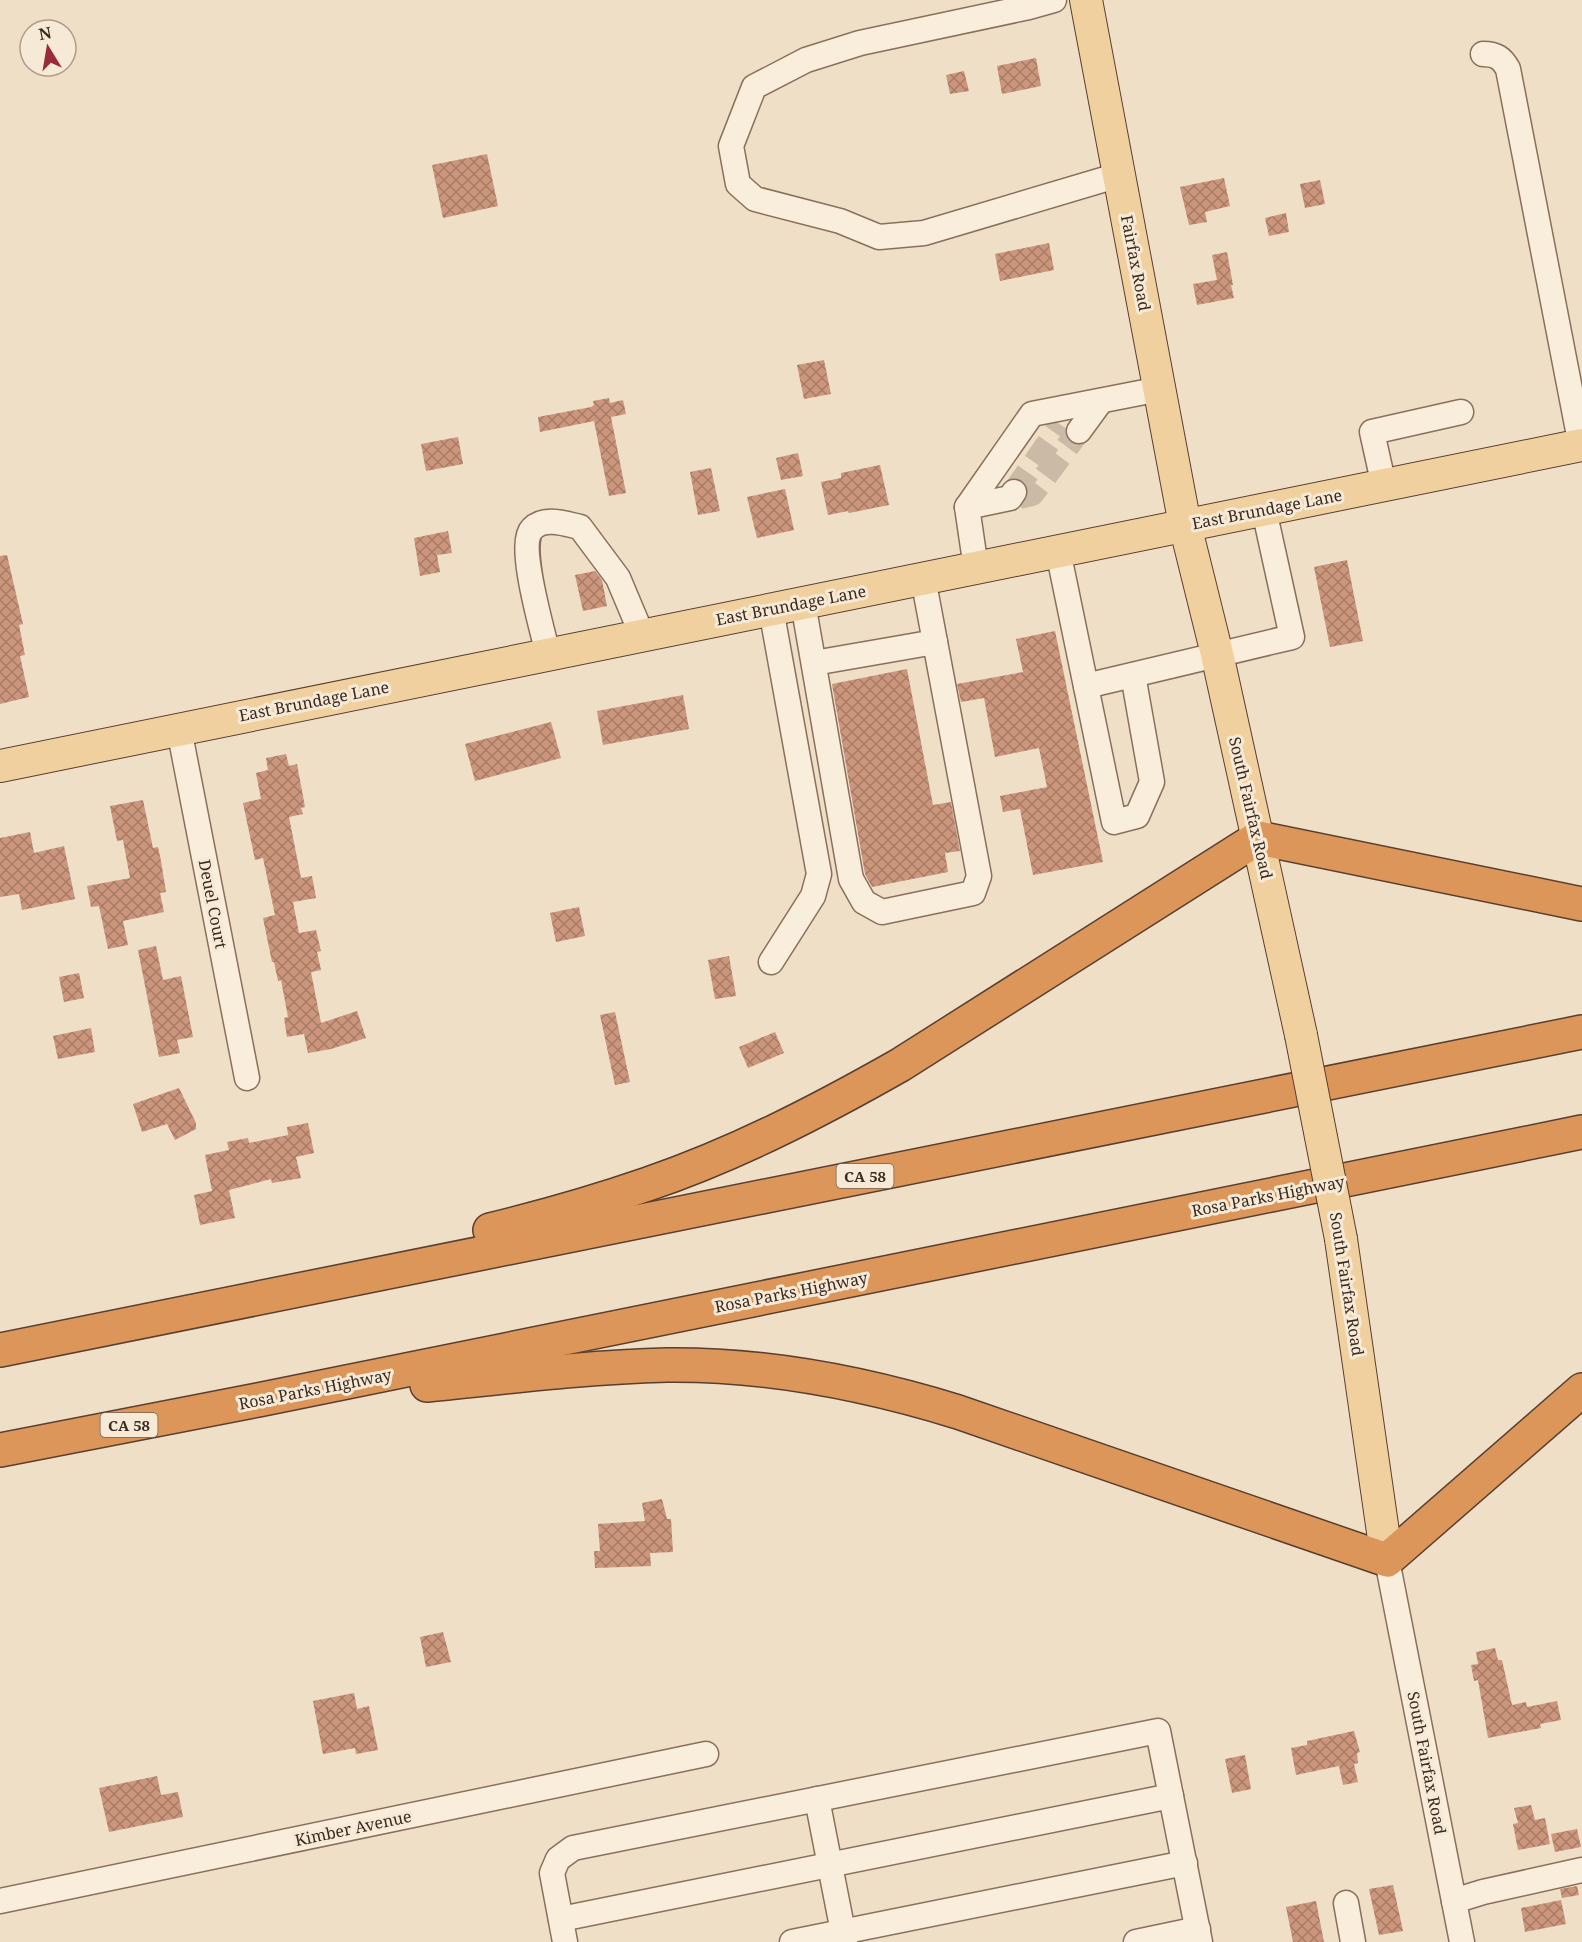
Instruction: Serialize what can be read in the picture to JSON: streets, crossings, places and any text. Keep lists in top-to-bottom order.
{
  "streets": {
    "highway": ["CA 58", "Rosa Parks Highway"],
    "main road": ["Fairfax Road", "East Brundage Lane", "South Fairfax Road"],
    "street": ["Deuel Court", "Kimber Avenue"]
  },
  "crossings": [
    ["Fairfax Road", "East Brundage Lane"],
    ["Fairfax Road", "South Fairfax Road"],
    ["East Brundage Lane", "South Fairfax Road"],
    ["East Brundage Lane", "Deuel Court"]
  ],
  "north": "top"
}
